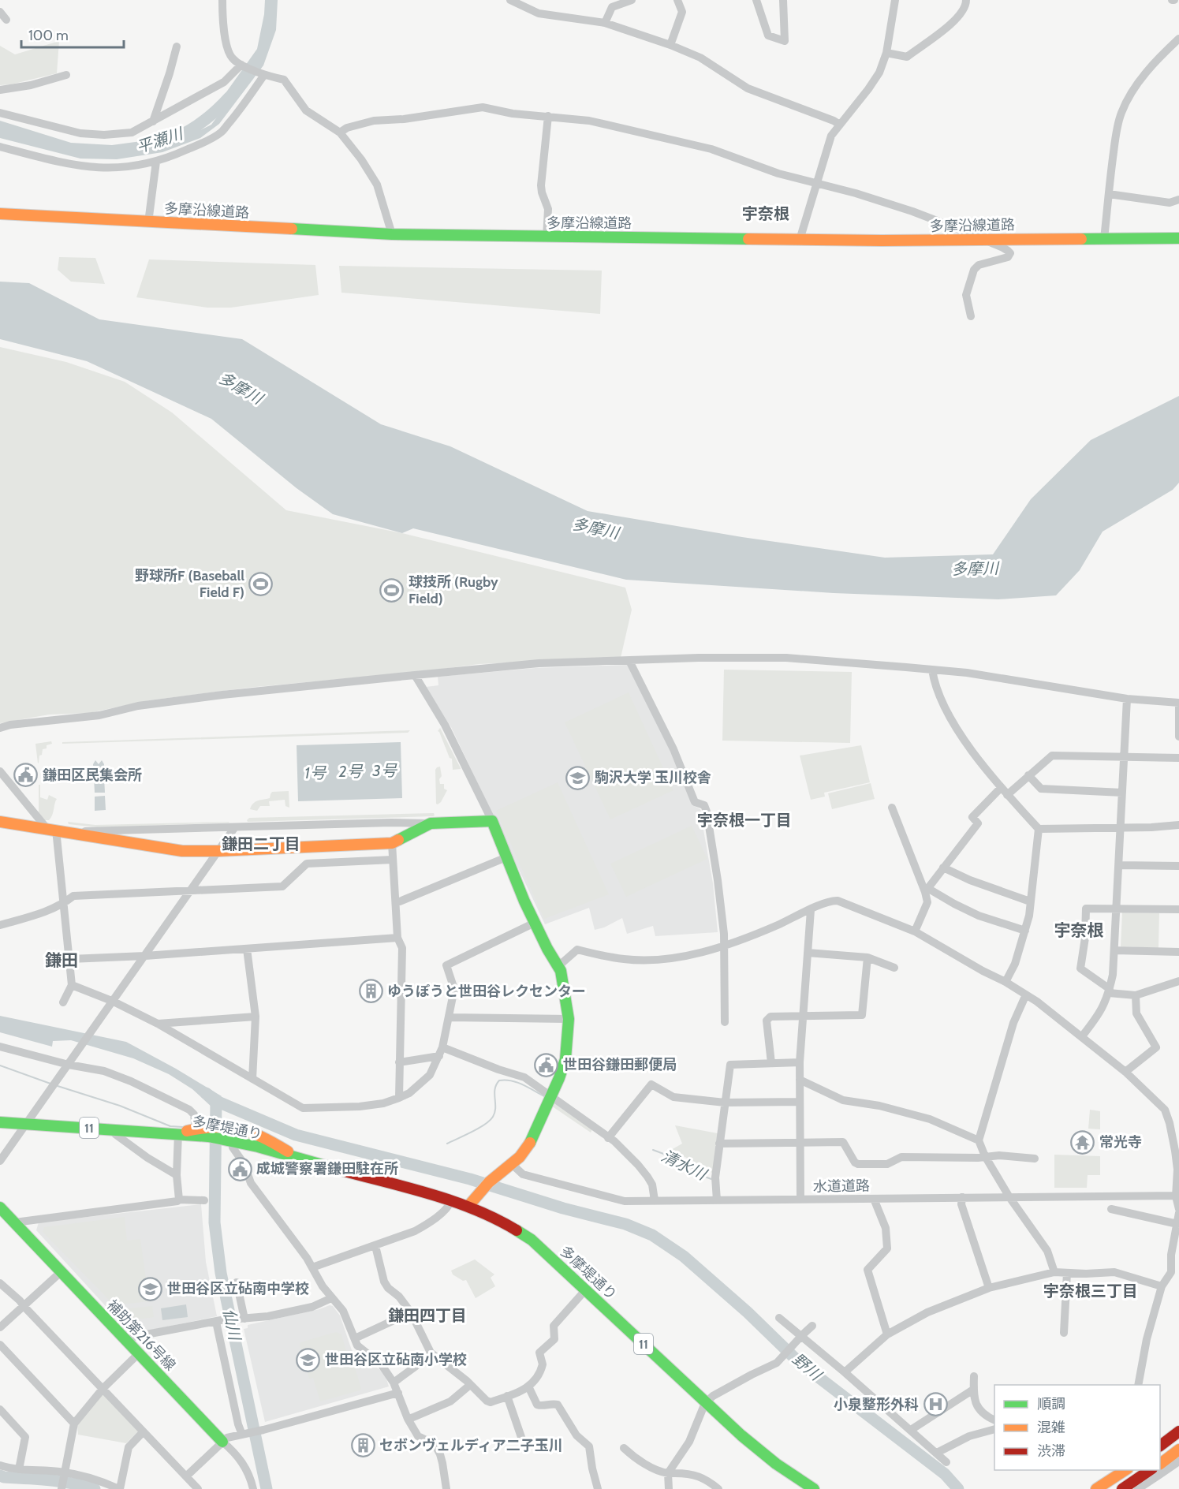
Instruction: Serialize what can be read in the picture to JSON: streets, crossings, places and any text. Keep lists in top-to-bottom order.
{
  "streets": {
    "main road": [
      "多摩沿線道路",
      "11",
      "多摩堤通り",
      "補助第216号線"
    ],
    "street": ["水道道路"]
  },
  "districts": [
    "宇奈根",
    "宇奈根一丁目",
    "鎌田二丁目",
    "宇奈根",
    "鎌田",
    "宇奈根三丁目",
    "鎌田四丁目"
  ],
  "water": [
    "平瀬川",
    "多摩川",
    "3号",
    "2号",
    "1号",
    "清水川",
    "仙川",
    "野川"
  ],
  "places": {
    "sports": ["野球所F (Baseball Field F)", "球技所 (Rugby Field)"],
    "public building": ["鎌田区民集会所", "世田谷鎌田郵便局", "成城警察署鎌田駐在所"],
    "school or university": ["駒沢大学 玉川校舎", "世田谷区立砧南中学校", "世田谷区立砧南小学校"],
    "building": ["ゆうぽうと世田谷レクセンター", "セボンヴェルディア二子玉川"],
    "temple": ["常光寺"],
    "hospital": ["小泉整形外科"]
  },
  "legend": ["順調", "混雑", "渋滞"],
  "scale_bar": "100 m"
}
